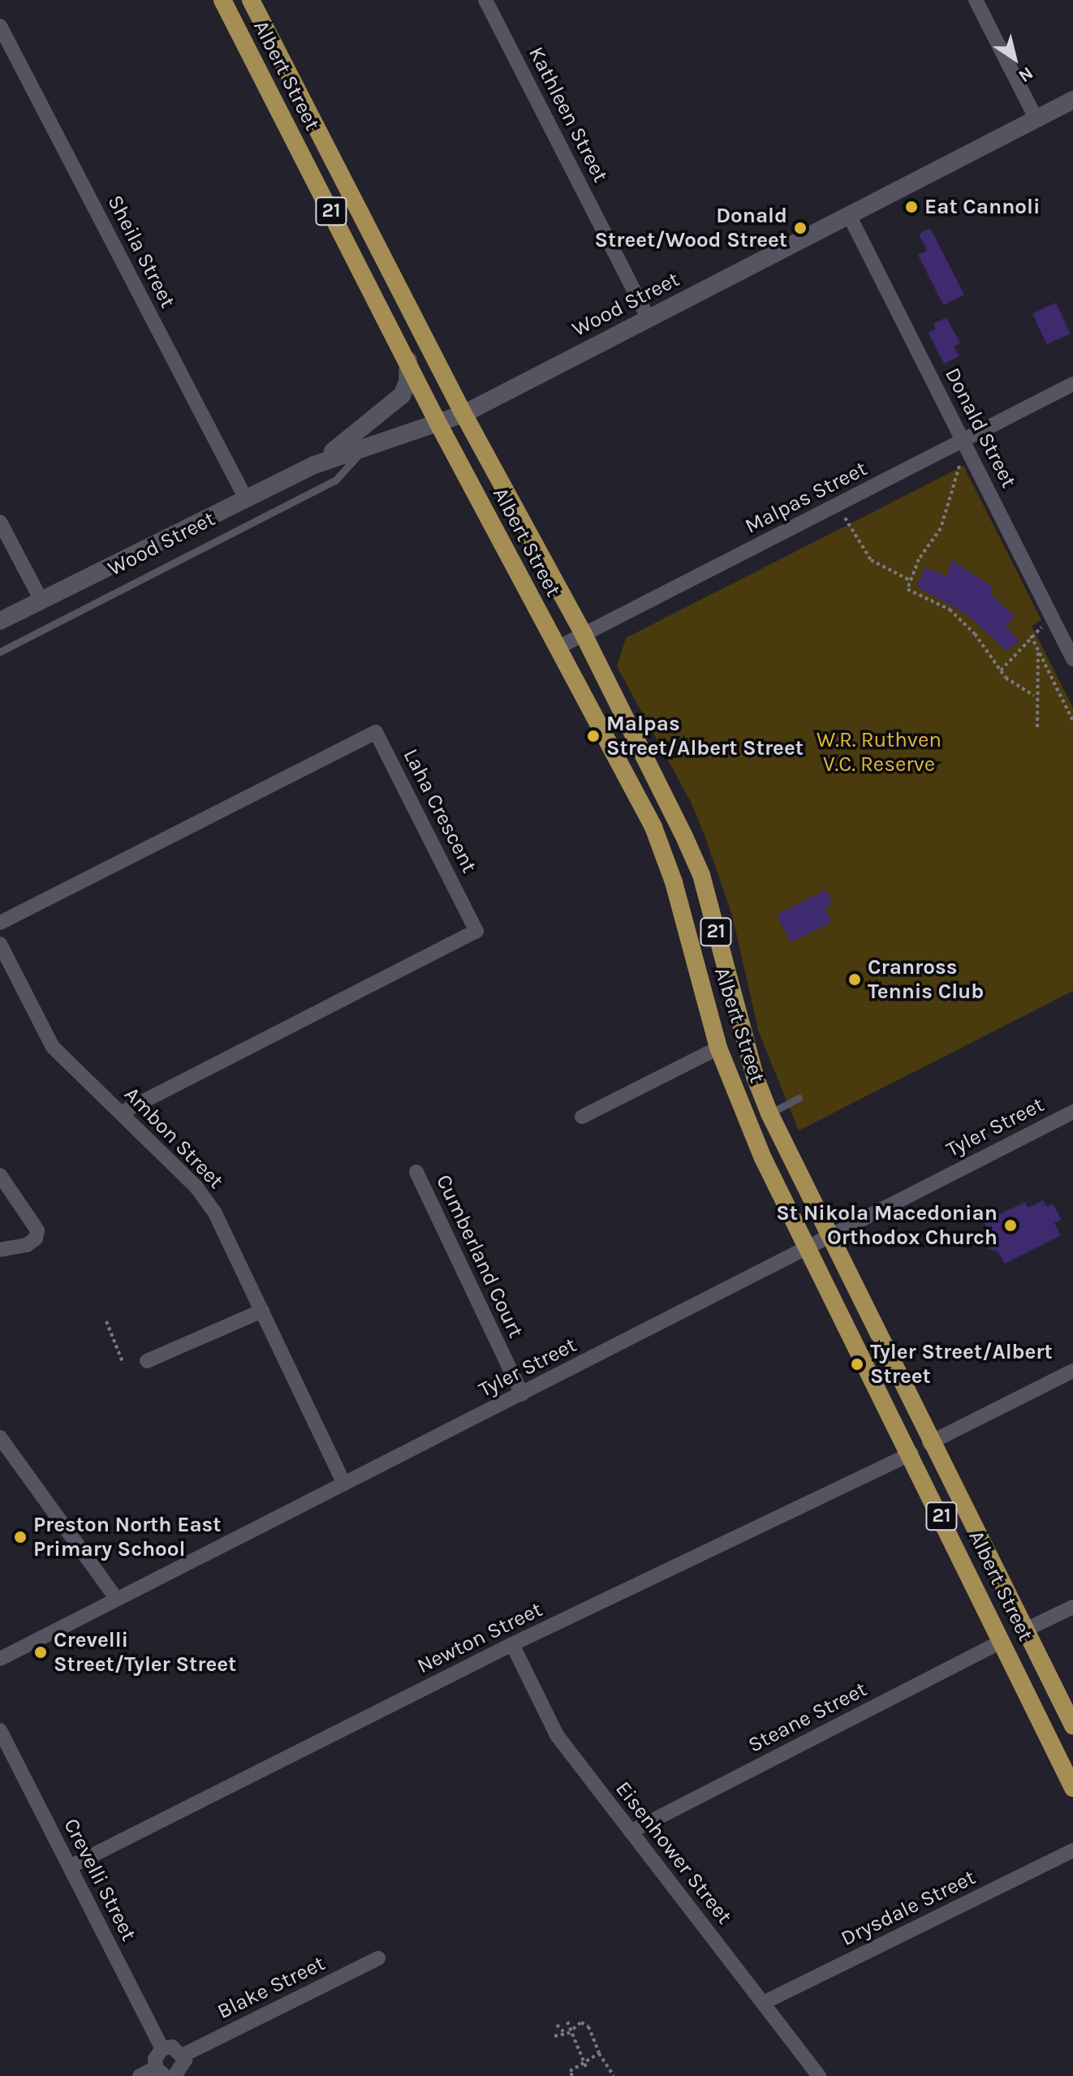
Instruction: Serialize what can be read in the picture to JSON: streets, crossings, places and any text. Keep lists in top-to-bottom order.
{
  "streets": {
    "highway": ["Albert Street", "21"],
    "street": [
      "Kathleen Street",
      "Sheila Street",
      "Wood Street",
      "Donald Street",
      "Malpas Street",
      "Laha Crescent",
      "Tyler Street",
      "Ambon Street",
      "Cumberland Court",
      "Newton Street",
      "Steane Street",
      "Eisenhower Street",
      "Crevelli Street",
      "Drysdale Street",
      "Blake Street"
    ]
  },
  "crossings": [
    ["Albert Street", "Wood Street"],
    ["Albert Street", "Malpas Street"],
    ["Albert Street", "Tyler Street"],
    ["Albert Street", "Newton Street"],
    ["Albert Street", "Steane Street"],
    ["Kathleen Street", "Wood Street"],
    ["Sheila Street", "Wood Street"],
    ["Wood Street", "Donald Street"],
    ["Donald Street", "Malpas Street"],
    ["Laha Crescent", "Ambon Street"],
    ["Tyler Street", "Ambon Street"],
    ["Tyler Street", "Cumberland Court"],
    ["Newton Street", "Eisenhower Street"],
    ["Newton Street", "Crevelli Street"],
    ["Steane Street", "Eisenhower Street"],
    ["Eisenhower Street", "Drysdale Street"]
  ],
  "parks": ["W.R. Ruthven V.C. Reserve"],
  "places": [
    "Eat Cannoli",
    "Donald Street/Wood Street",
    "Malpas Street/Albert Street",
    "Cranross Tennis Club",
    "St Nikola Macedonian Orthodox Church",
    "Tyler Street/Albert Street",
    "Preston North East Primary School",
    "Crevelli Street/Tyler Street"
  ],
  "north": "bottom right"
}
